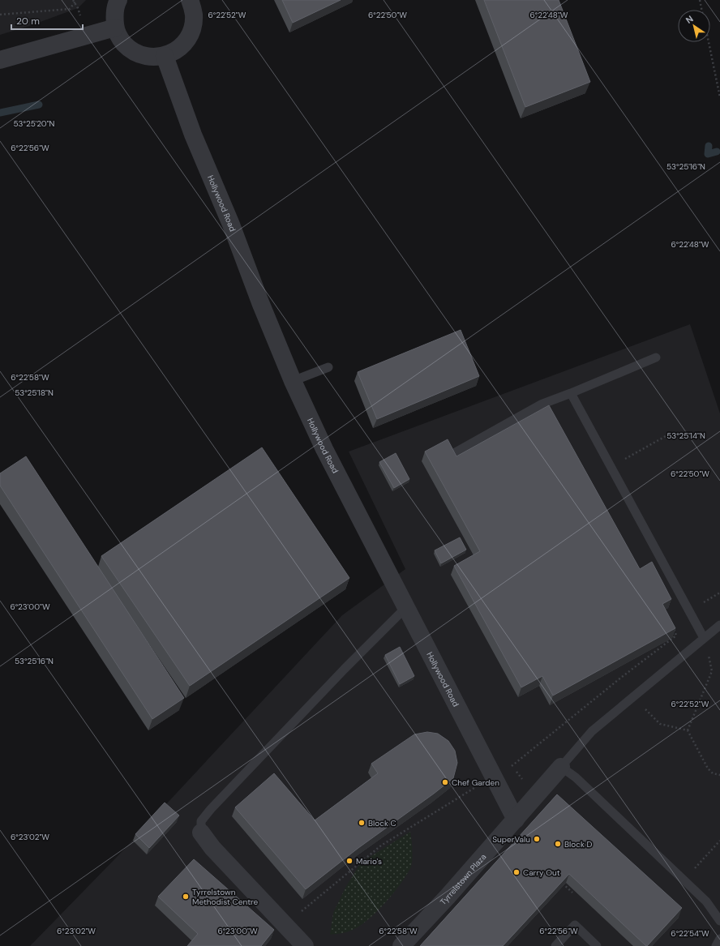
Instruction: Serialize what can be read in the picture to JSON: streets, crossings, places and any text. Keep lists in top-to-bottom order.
{
  "streets": {
    "street": ["Hollywood Road", "Tyrrelstown Plaza"]
  },
  "crossings": [
    ["Hollywood Road", "Tyrrelstown Plaza"]
  ],
  "places": [
    "Chef Garden",
    "Block C",
    "SuperValu",
    "Block D",
    "Mario's",
    "Carry Out",
    "Tyrrelstown Methodist Centre"
  ],
  "scale_bar": "20 m",
  "north": "top left",
  "coordinates": [
    "6°22'52\"W",
    "6°22'50\"W",
    "6°22'48\"W",
    "53°25'20\"N",
    "6°22'56\"W",
    "53°25'16\"N",
    "6°22'58\"W",
    "53°25'18\"N",
    "53°25'14\"N",
    "6°23'00\"W",
    "6°23'02\"W",
    "6°22'54\"W"
  ]
}
